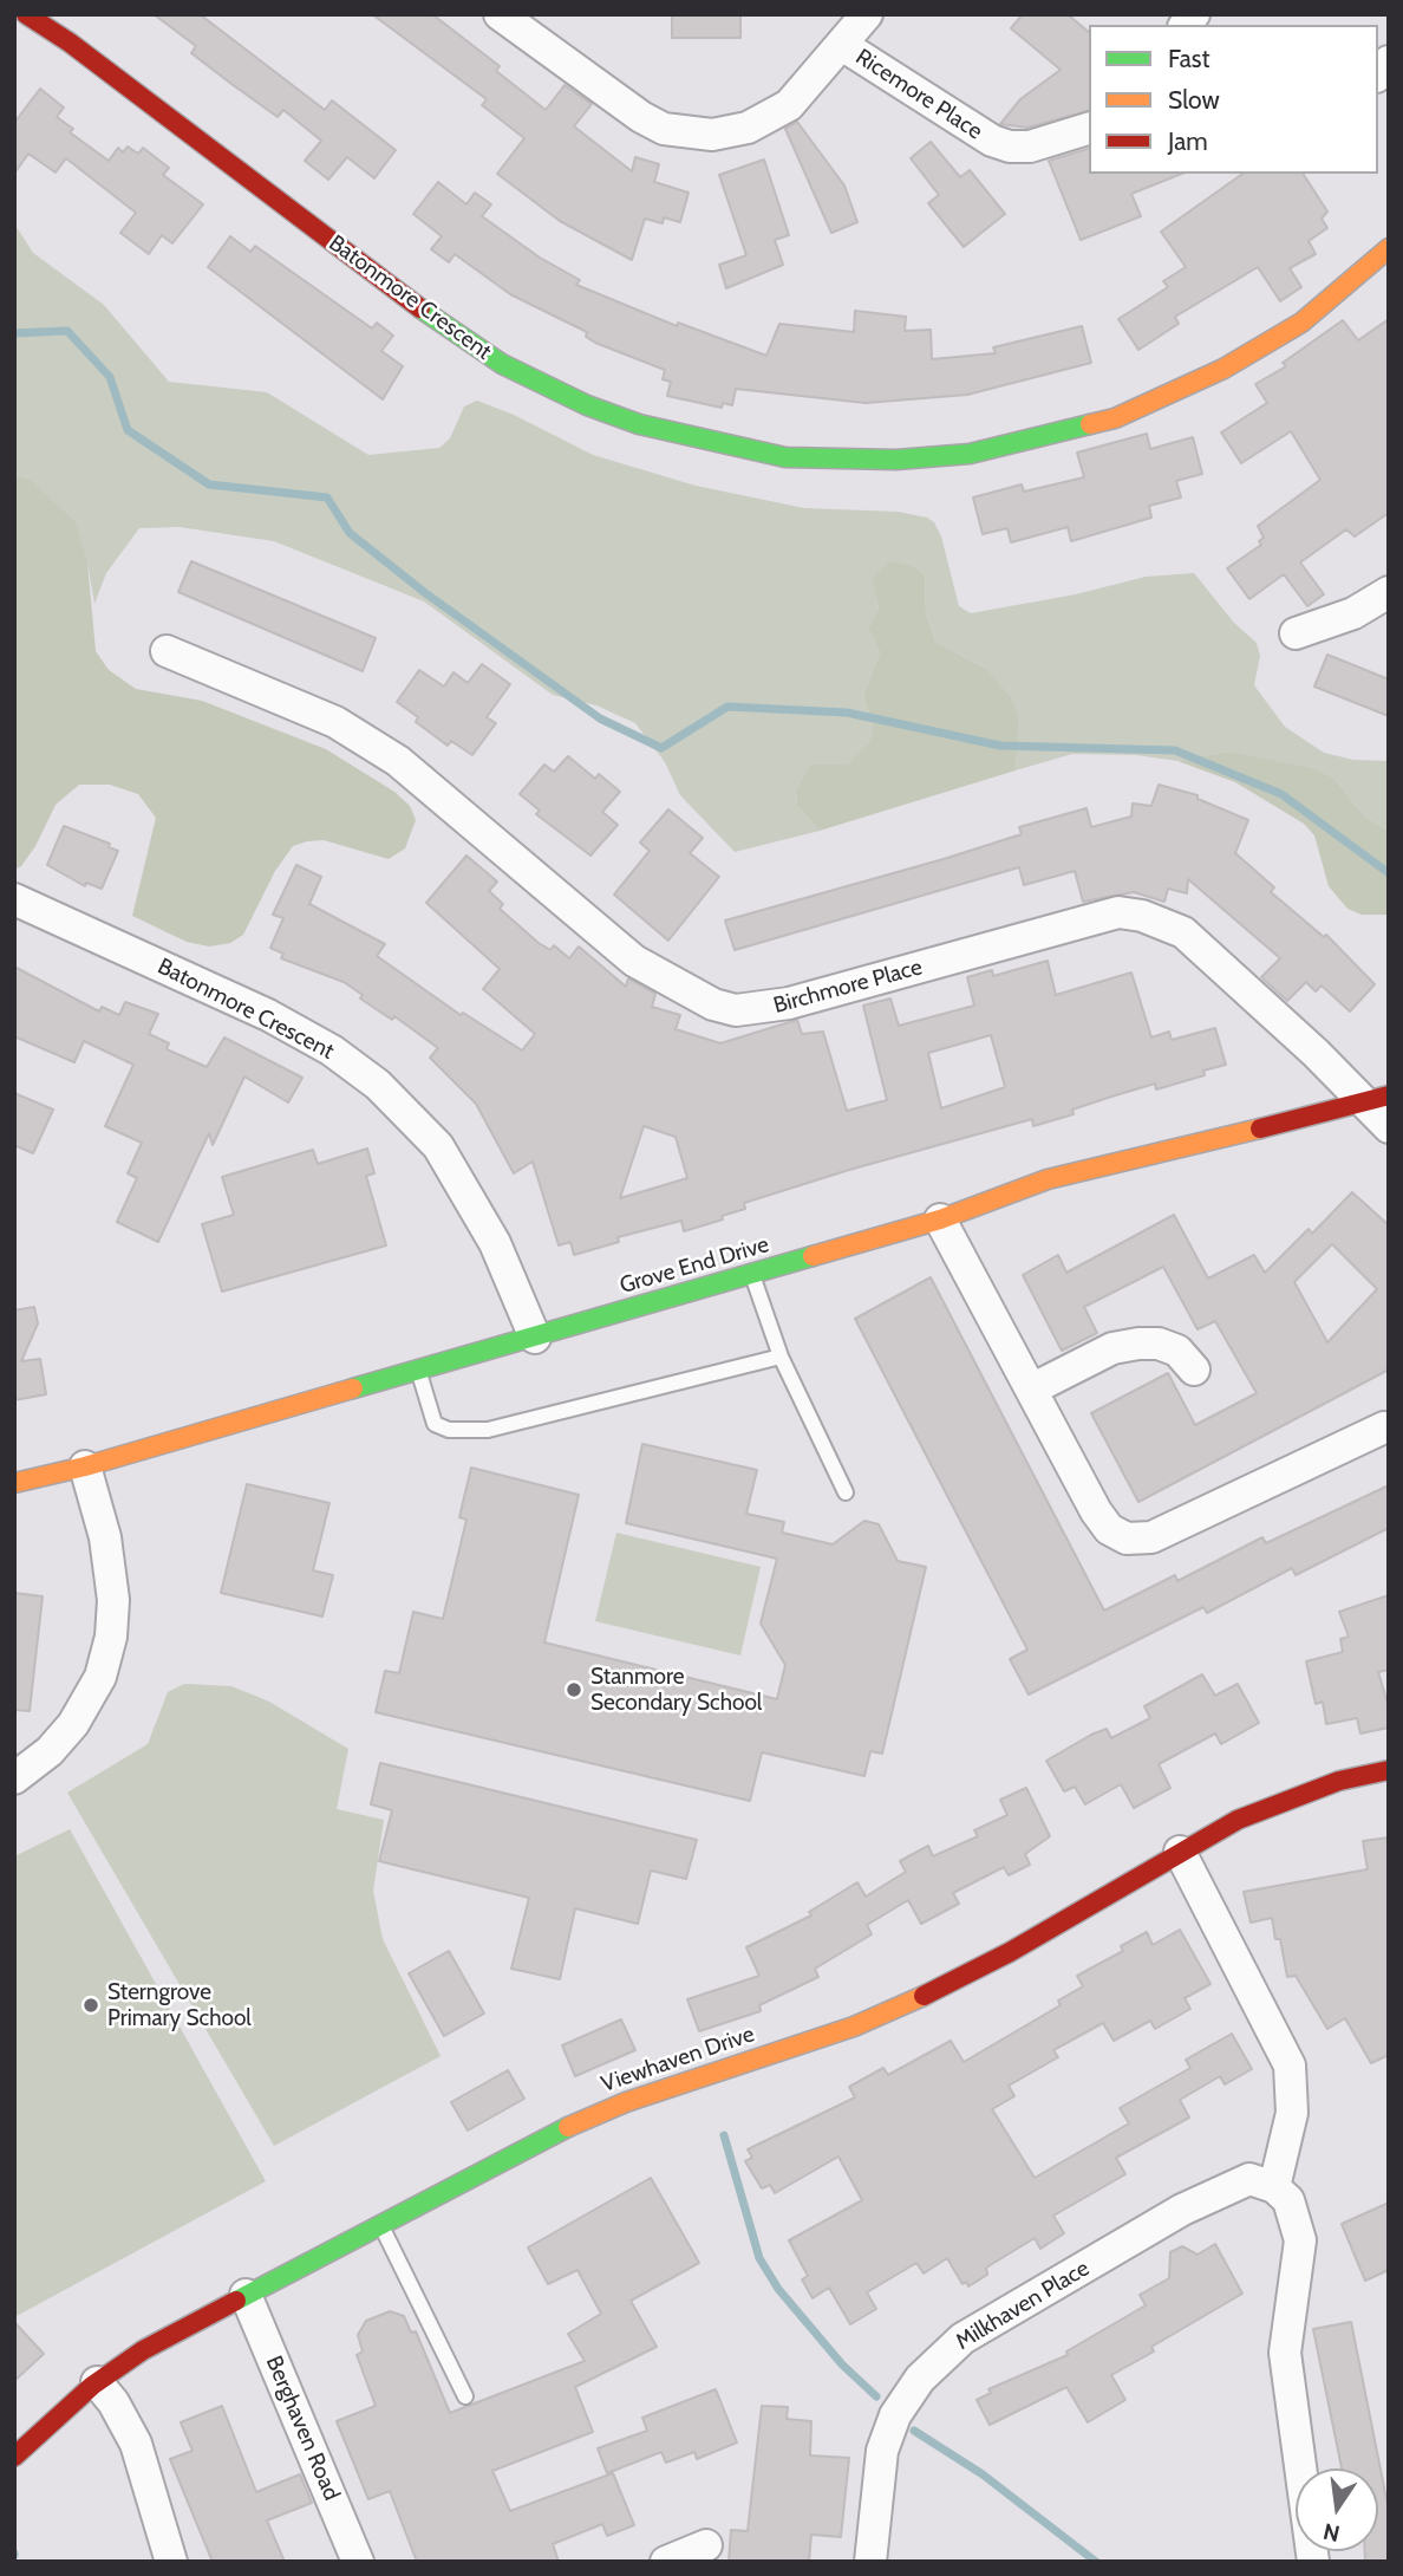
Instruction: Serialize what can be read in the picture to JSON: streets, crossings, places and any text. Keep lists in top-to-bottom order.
{
  "streets": {
    "street": [
      "Ricemore Place",
      "Batonmore Crescent",
      "Birchmore Place",
      "Grove End Drive",
      "Viewhaven Drive",
      "Milkhaven Place",
      "Berghaven Road"
    ]
  },
  "crossings": [
    ["Batonmore Crescent", "Grove End Drive"],
    ["Birchmore Place", "Grove End Drive"],
    ["Viewhaven Drive", "Berghaven Road"]
  ],
  "places": ["Stanmore Secondary School", "Sterngrove Primary School"],
  "legend": ["Fast", "Slow", "Jam"],
  "north": "bottom"
}
